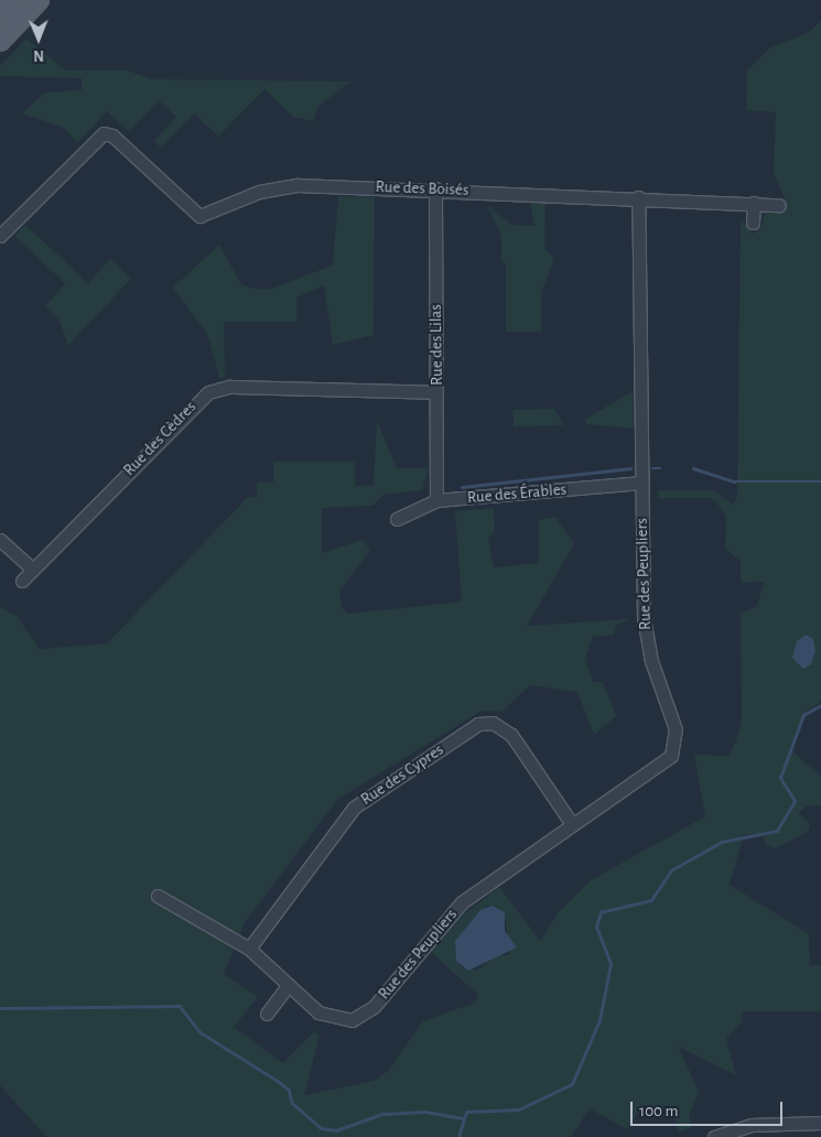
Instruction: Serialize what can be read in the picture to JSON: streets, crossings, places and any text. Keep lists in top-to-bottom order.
{
  "streets": {
    "street": [
      "Rue des Boisés",
      "Rue des Lilas",
      "Rue des Cèdres",
      "Rue des Érables",
      "Rue des Peupliers",
      "Rue des Cypres"
    ]
  },
  "crossings": [
    ["Rue des Boisés", "Rue des Lilas"],
    ["Rue des Boisés", "Rue des Peupliers"],
    ["Rue des Lilas", "Rue des Cèdres"],
    ["Rue des Lilas", "Rue des Érables"],
    ["Rue des Érables", "Rue des Peupliers"],
    ["Rue des Peupliers", "Rue des Cypres"]
  ],
  "scale_bar": "100 m",
  "north": "bottom"
}
